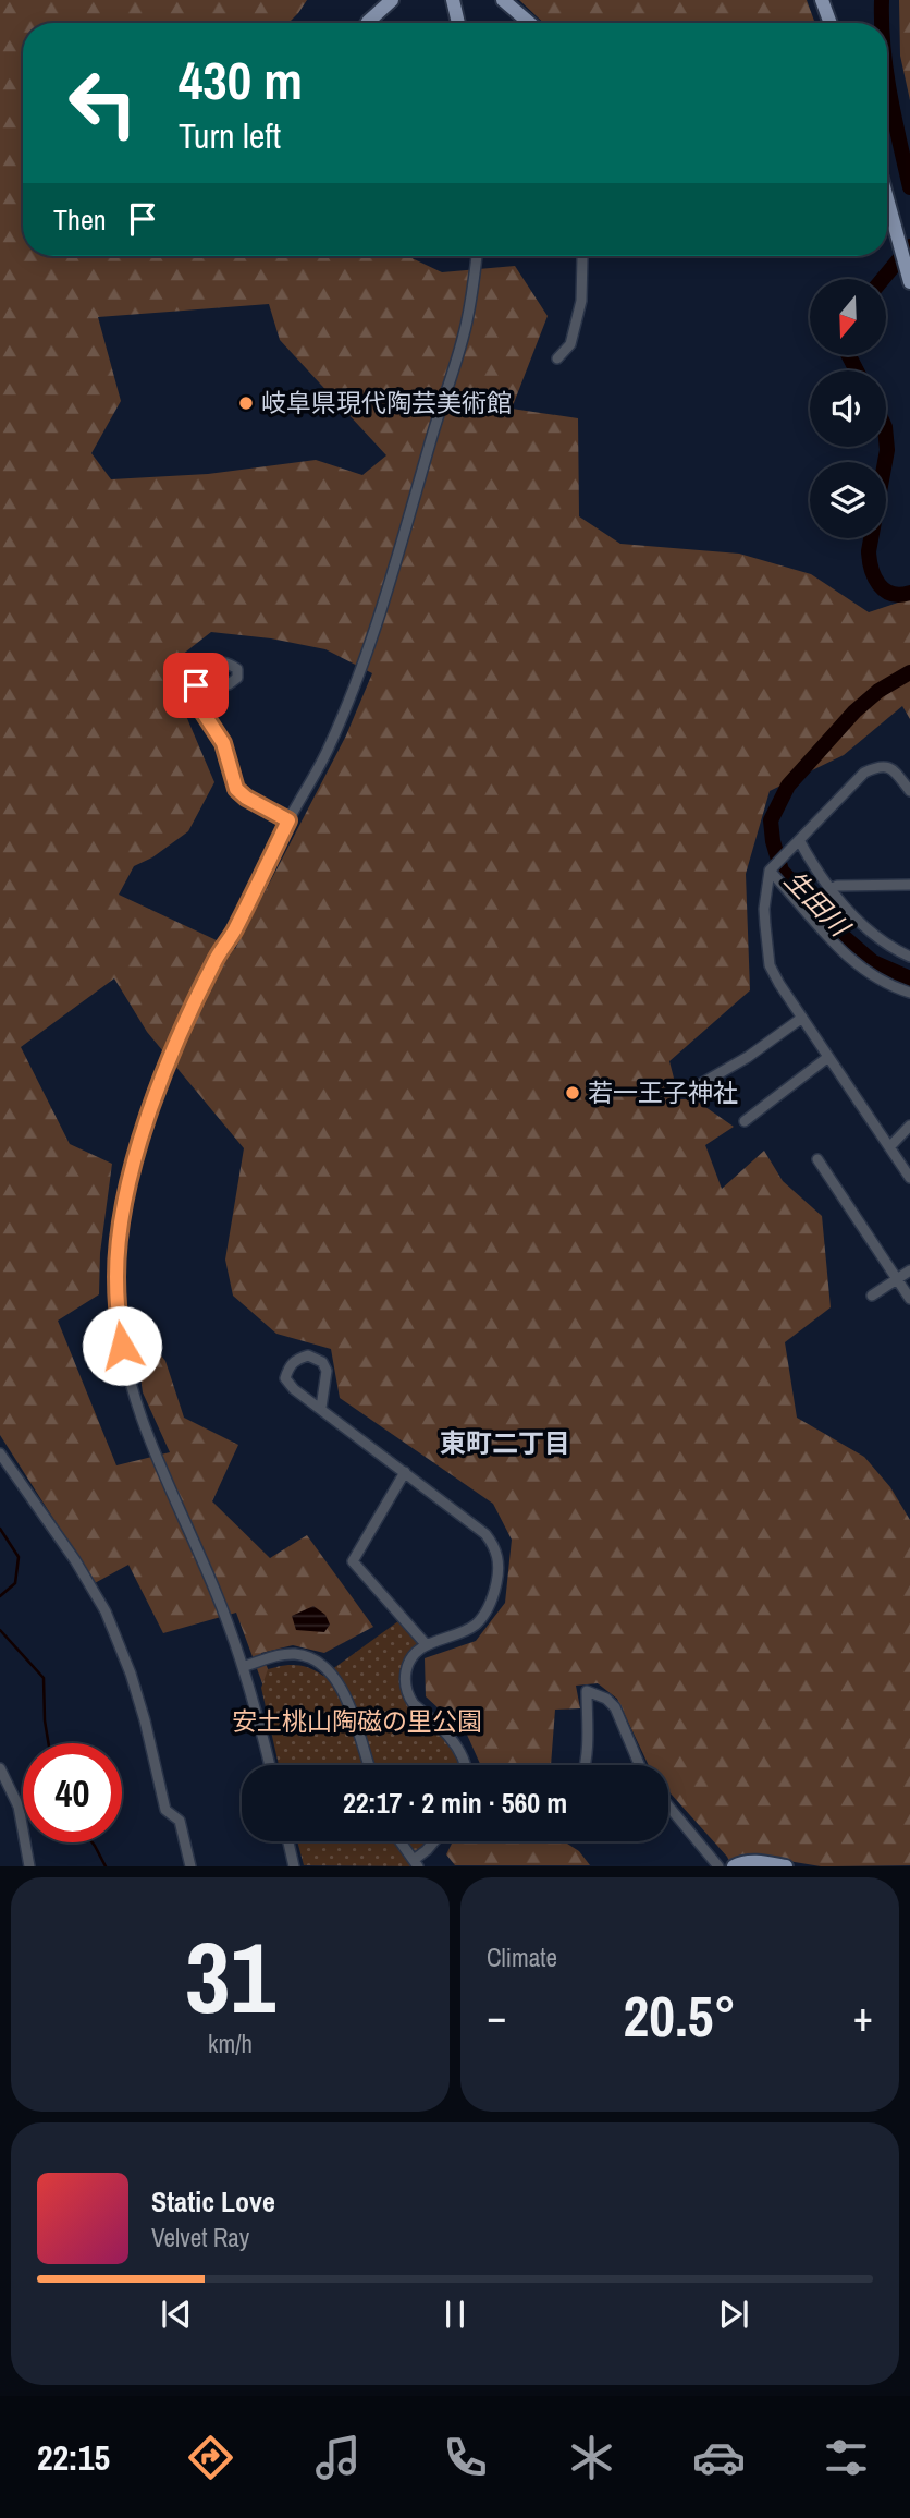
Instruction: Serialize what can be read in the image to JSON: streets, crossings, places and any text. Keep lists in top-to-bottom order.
{
  "districts": ["東町二丁目"],
  "water": ["生田川"],
  "parks": ["安土桃山陶磁の里公園"],
  "places": ["岐阜県現代陶芸美術館", "若一王子神社"],
  "north": "bottom",
  "page": {
    "turn": ["430 m", "Turn left"],
    "then": "Then",
    "limit": "40",
    "trip": "22:17 · 2 min · 560 m",
    "tile": [
      ["31", "km/h"],
      "Climate"
    ],
    "heat": ["−", "20.5°", "+"],
    "song": ["Static Love", "Velvet Ray"],
    "tabs": "22:15"
  }
}
